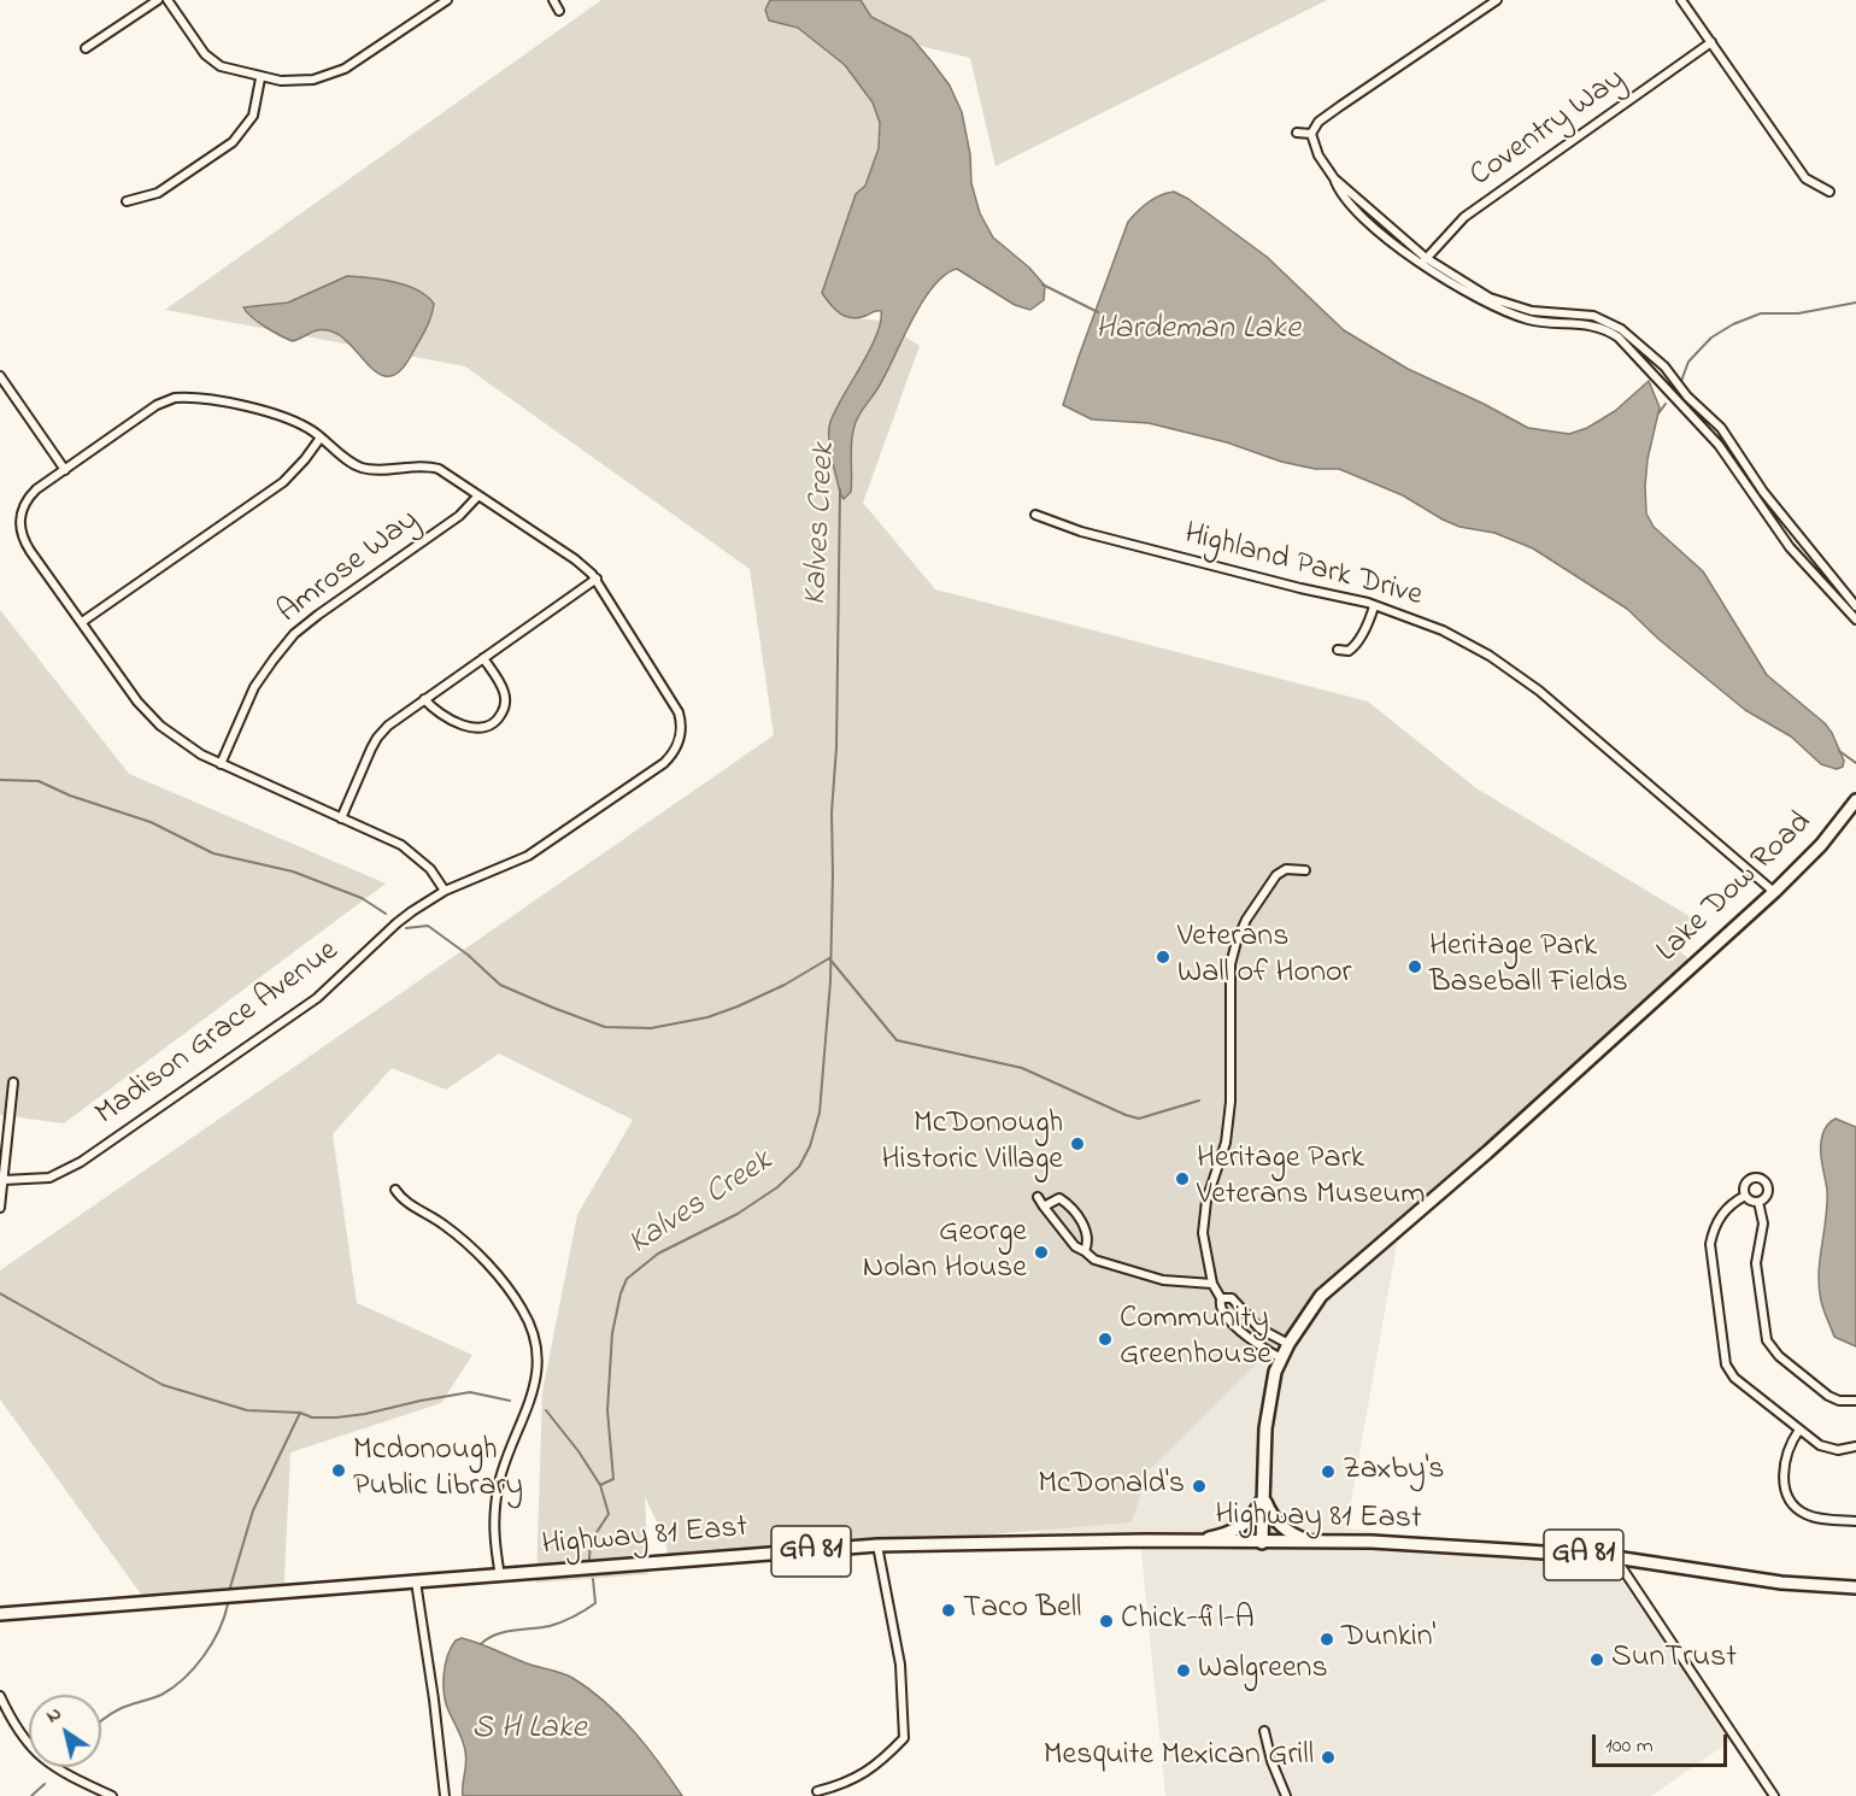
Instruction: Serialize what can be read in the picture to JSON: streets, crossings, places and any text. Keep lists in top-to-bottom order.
{
  "streets": {
    "main road": ["Lake Dow Road", "Highway 81 East", "GA 81"],
    "street": [
      "Coventry Way",
      "Highland Park Drive",
      "Amrose Way",
      "Madison Grace Avenue"
    ]
  },
  "crossings": [
    ["Highland Park Drive", "Lake Dow Road"],
    ["Amrose Way", "Madison Grace Avenue"],
    ["Lake Dow Road", "Highway 81 East"]
  ],
  "water": ["Hardeman Lake", "Kalves Creek", "S H Lake"],
  "places": [
    "Veterans Wall of Honor",
    "Heritage Park Baseball Fields",
    "McDonough Historic Village",
    "Heritage Park Veterans Museum",
    "George Nolan House",
    "Community Greenhouse",
    "Mcdonough Public Library",
    "Zaxby's",
    "McDonald's",
    "Taco Bell",
    "Chick-fil-A",
    "Dunkin'",
    "SunTrust",
    "Walgreens",
    "Mesquite Mexican Grill"
  ],
  "scale_bar": "100 m",
  "north": "top left"
}
